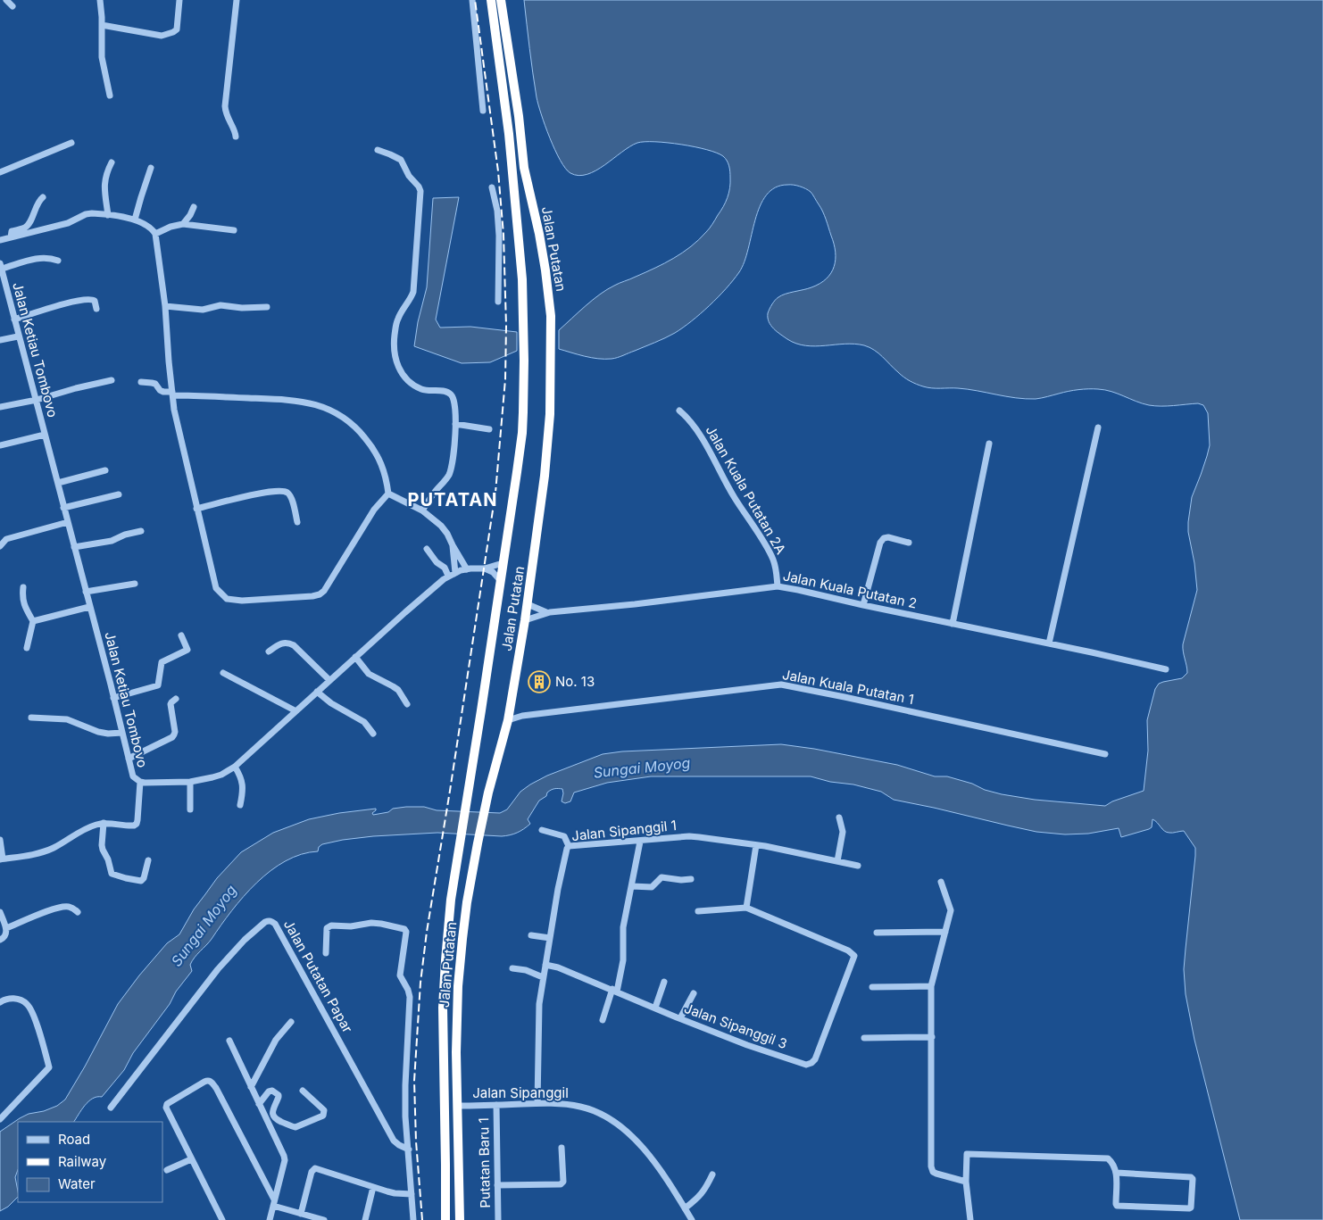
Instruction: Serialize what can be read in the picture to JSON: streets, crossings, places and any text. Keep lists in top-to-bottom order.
{
  "streets": {
    "highway": ["Jalan Putatan"],
    "street": [
      "Jalan Ketiau Tombovo",
      "Jalan Kuala Putatan 2A",
      "Jalan Kuala Putatan 2",
      "Jalan Kuala Putatan 1",
      "Jalan Sipanggil 1",
      "Jalan Putatan Papar",
      "Jalan Sipanggil 3",
      "Jalan Sipanggil",
      "Putatan Baru 1"
    ]
  },
  "crossings": [
    ["Jalan Putatan", "Jalan Ketiau Tombovo"],
    ["Jalan Putatan", "Jalan Kuala Putatan 2"],
    ["Jalan Putatan", "Jalan Kuala Putatan 1"],
    ["Jalan Putatan", "Jalan Sipanggil"],
    ["Jalan Kuala Putatan 2A", "Jalan Kuala Putatan 2"],
    ["Jalan Sipanggil 1", "Jalan Sipanggil 3"],
    ["Jalan Sipanggil 1", "Jalan Sipanggil"],
    ["Jalan Sipanggil", "Putatan Baru 1"]
  ],
  "districts": ["PUTATAN"],
  "water": ["Sungai Moyog"],
  "places": {
    "building": ["No. 13"]
  },
  "legend": ["Road", "Railway", "Water"]
}
